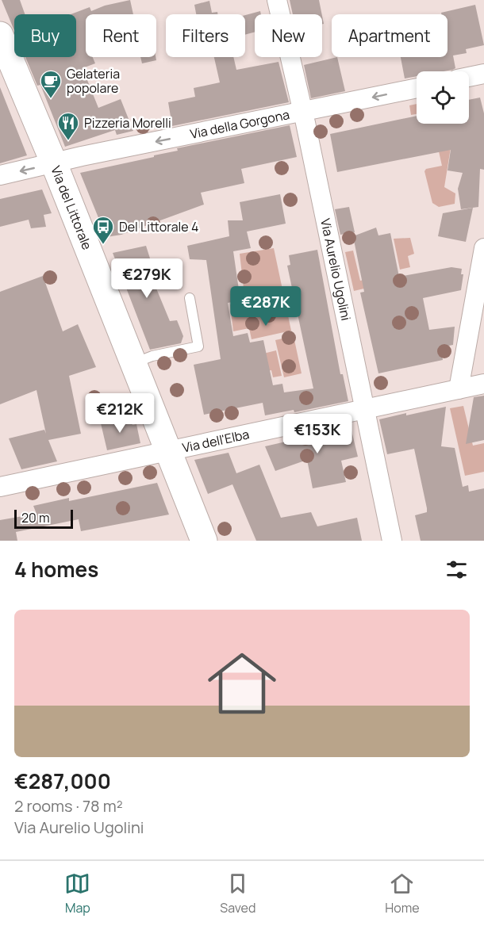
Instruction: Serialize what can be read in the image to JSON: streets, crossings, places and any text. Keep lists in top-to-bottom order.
{
  "streets": {
    "main road": ["Via del Littorale"],
    "street": ["Via della Gorgona", "Via Aurelio Ugolini", "Via dell'Elba"]
  },
  "crossings": [
    ["Via della Gorgona", "Via del Littorale"],
    ["Via della Gorgona", "Via Aurelio Ugolini"],
    ["Via del Littorale", "Via dell'Elba"],
    ["Via Aurelio Ugolini", "Via dell'Elba"]
  ],
  "one_way": ["Via della Gorgona"],
  "places": {
    "cafe": ["Gelateria popolare"],
    "restaurant": ["Pizzeria Morelli"],
    "bus stop": ["Del Littorale 4"]
  },
  "scale_bar": "20 m",
  "page": {
    "chip": [
      "Buy",
      "Rent",
      "Filters",
      "New",
      "Apartment"
    ],
    "price": [
      "€279K",
      "€287K",
      "€212K",
      "€153K"
    ],
    "scale": "20 m",
    "heading": "4 homes",
    "list": [
      {
        "name": "€287,000",
        "note": "2 rooms · 78 m² · Via Aurelio Ugolini"
      }
    ],
    "tabs": ["Map", "Saved", "Home"]
  }
}
